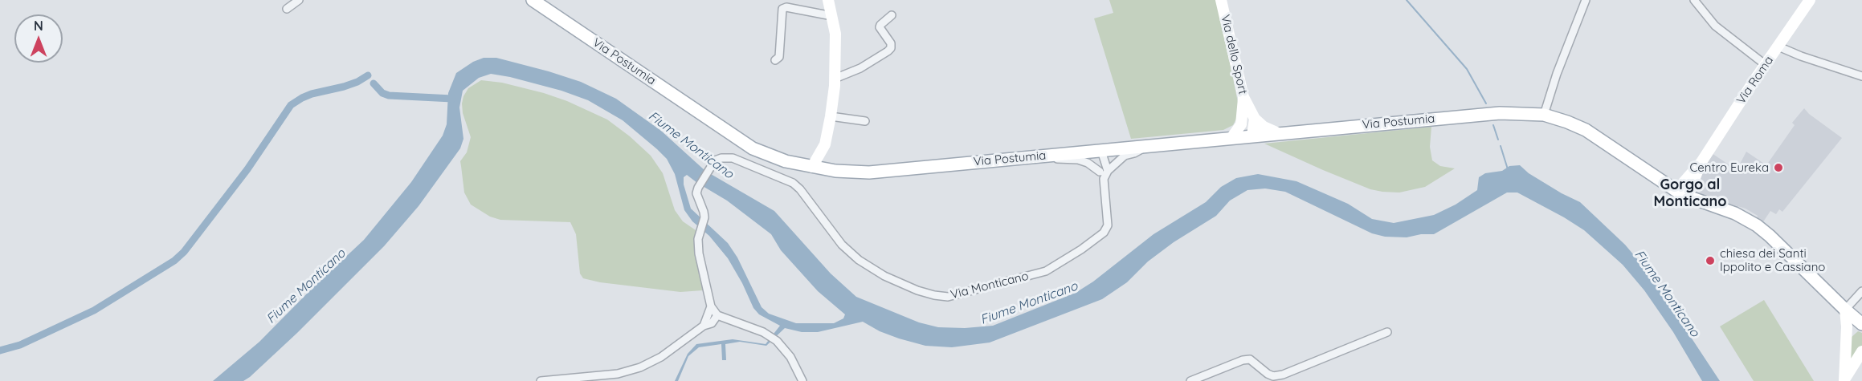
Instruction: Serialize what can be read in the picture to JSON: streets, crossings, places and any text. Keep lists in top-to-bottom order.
{
  "streets": {
    "main road": ["Via Postumia"],
    "street": ["Via dello Sport", "Via Roma", "Via Monticano"]
  },
  "crossings": [
    ["Via Postumia", "Via Roma"],
    ["Via Postumia", "Via Monticano"]
  ],
  "districts": ["Gorgo al Monticano"],
  "water": ["Fiume Monticano"],
  "places": ["Centro Eureka", "chiesa dei Santi Ippolito e Cassiano"],
  "north": "top"
}
